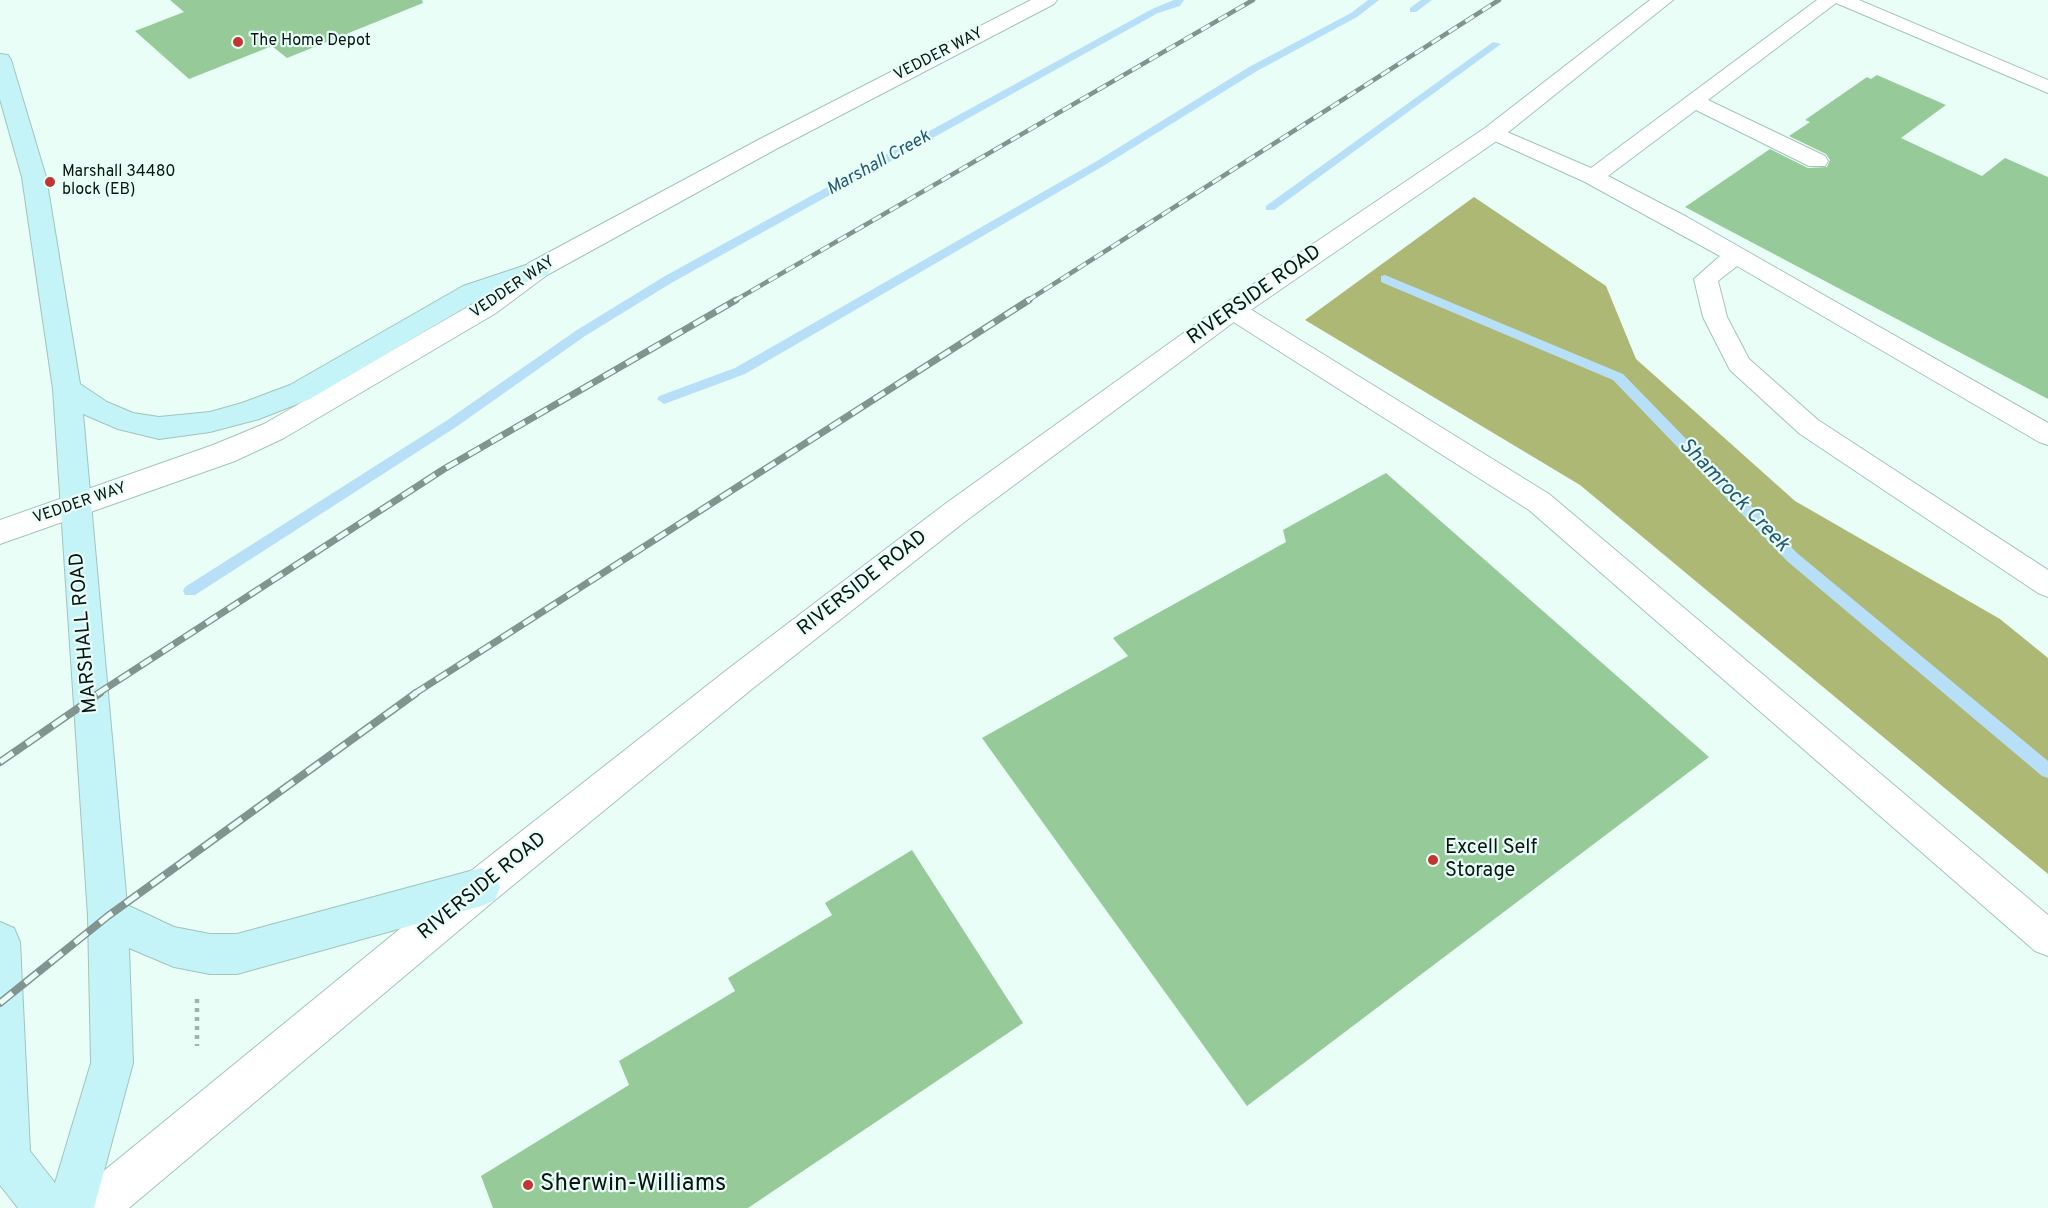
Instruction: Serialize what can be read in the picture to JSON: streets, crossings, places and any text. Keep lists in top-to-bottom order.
{
  "streets": {
    "main road": ["MARSHALL ROAD"],
    "street": ["VEDDER WAY", "RIVERSIDE ROAD"]
  },
  "crossings": [
    ["VEDDER WAY", "MARSHALL ROAD"]
  ],
  "water": ["Marshall Creek", "Shamrock Creek"],
  "places": [
    "The Home Depot",
    "Marshall 34480 block (EB)",
    "Excell Self Storage",
    "Sherwin-Williams"
  ]
}
